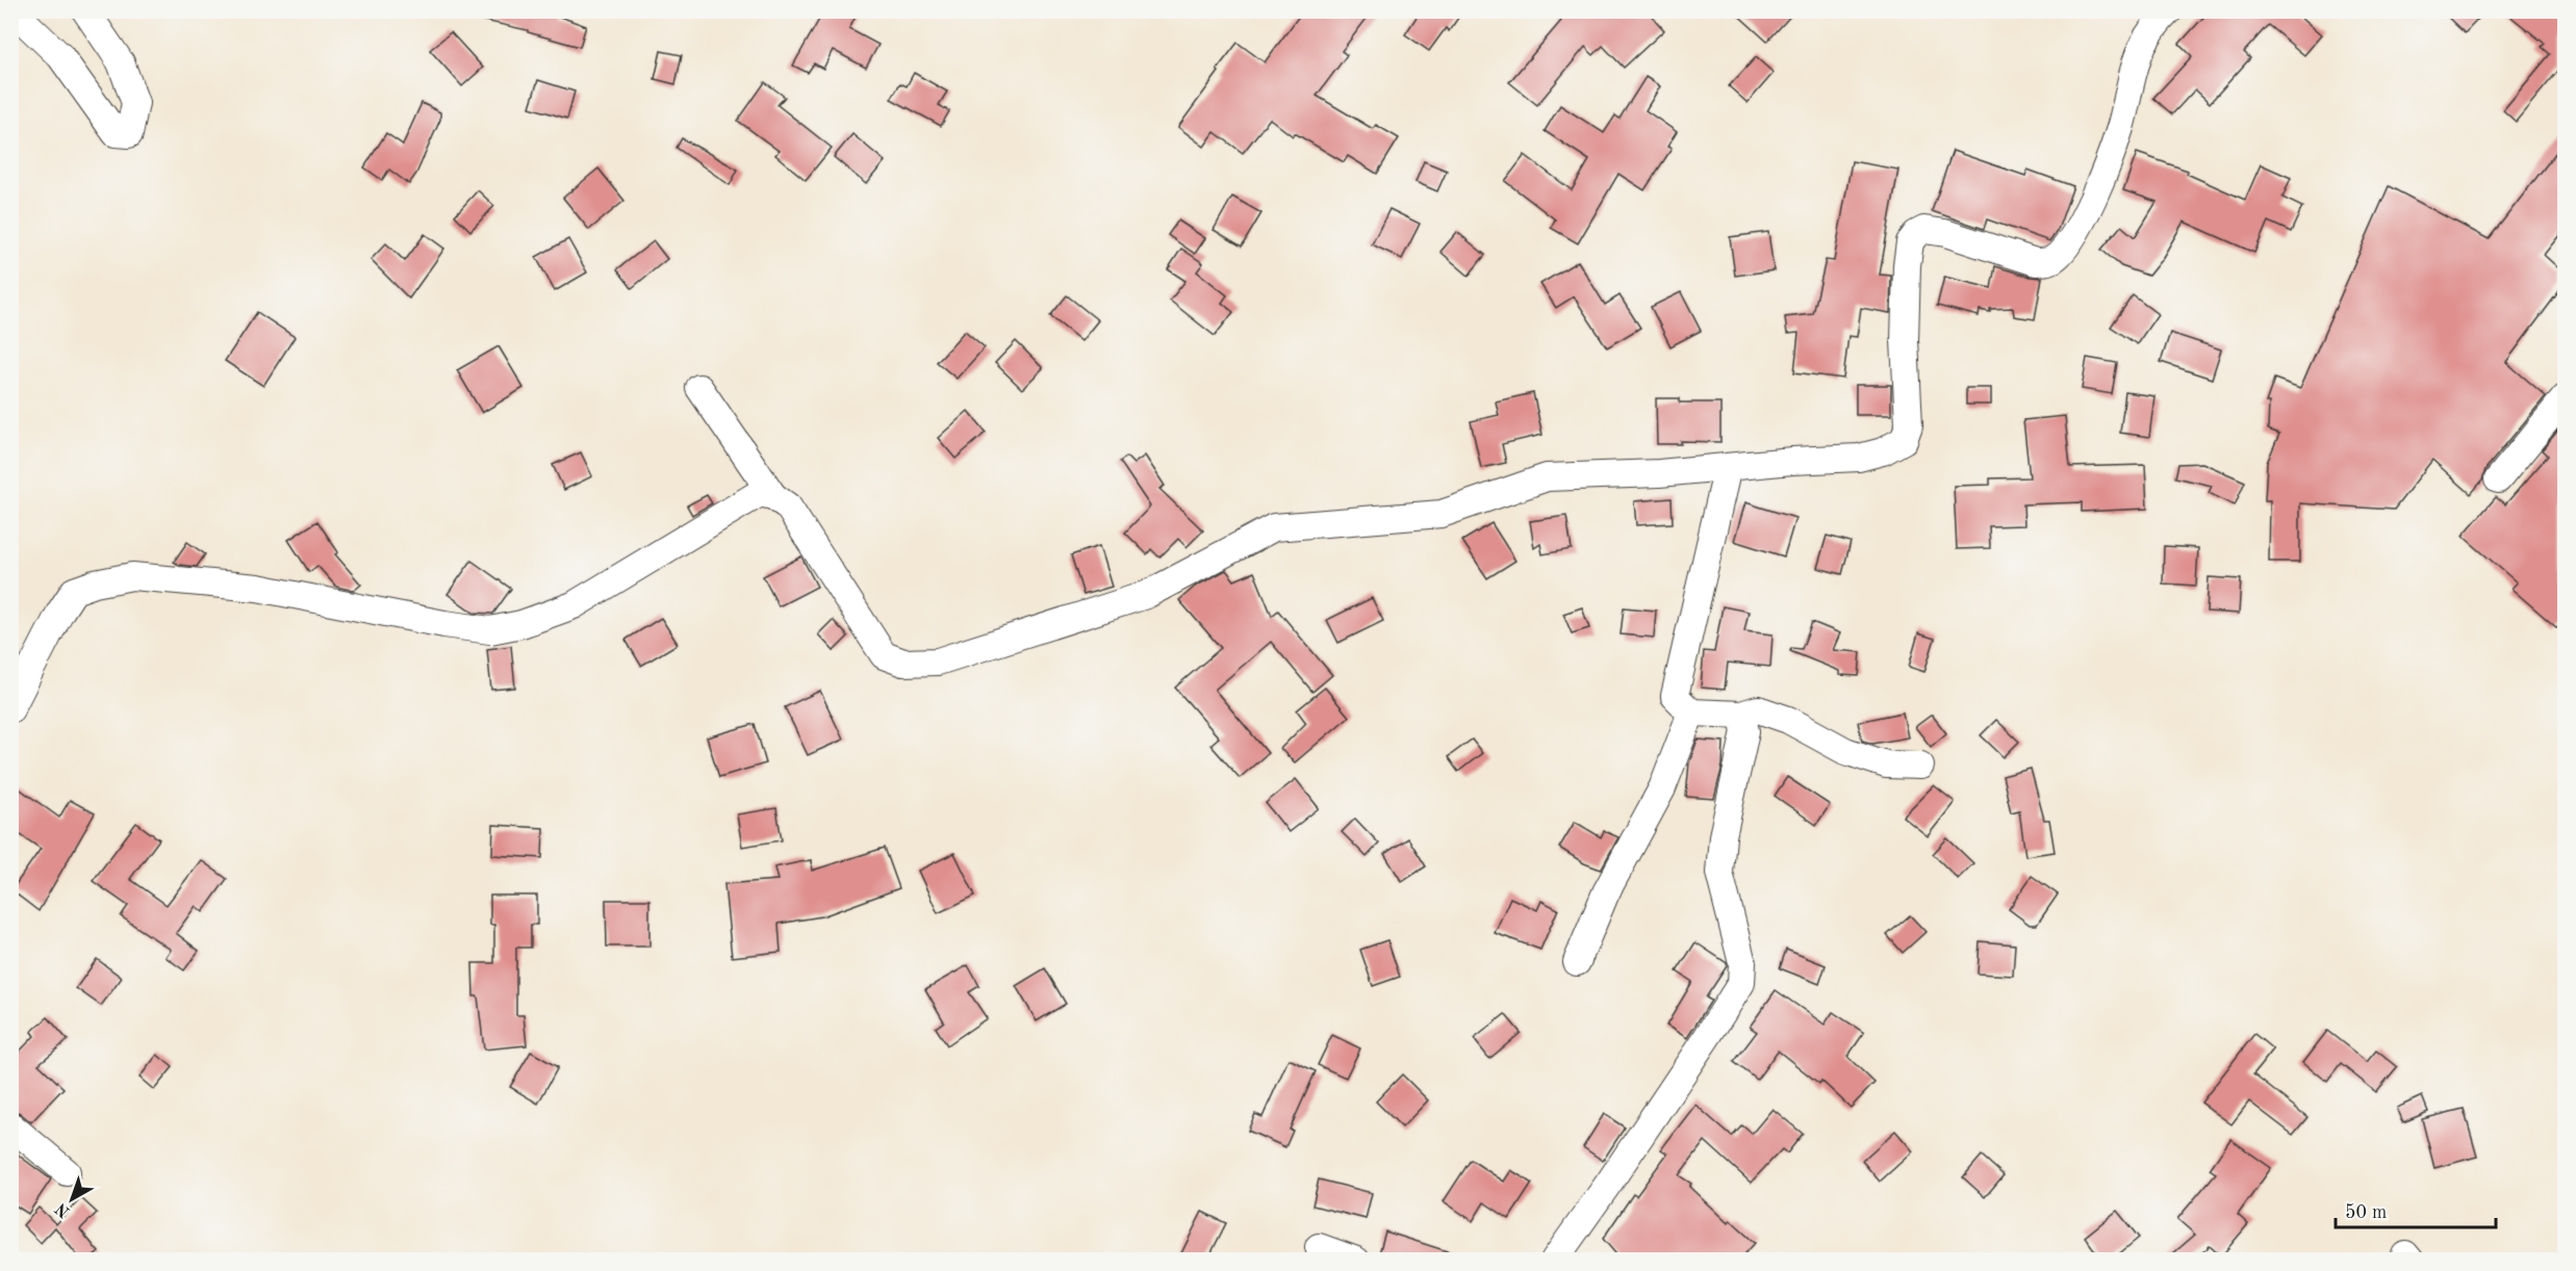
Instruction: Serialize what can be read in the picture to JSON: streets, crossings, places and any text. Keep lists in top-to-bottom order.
{
  "scale_bar": "50 m",
  "north": "bottom left"
}
